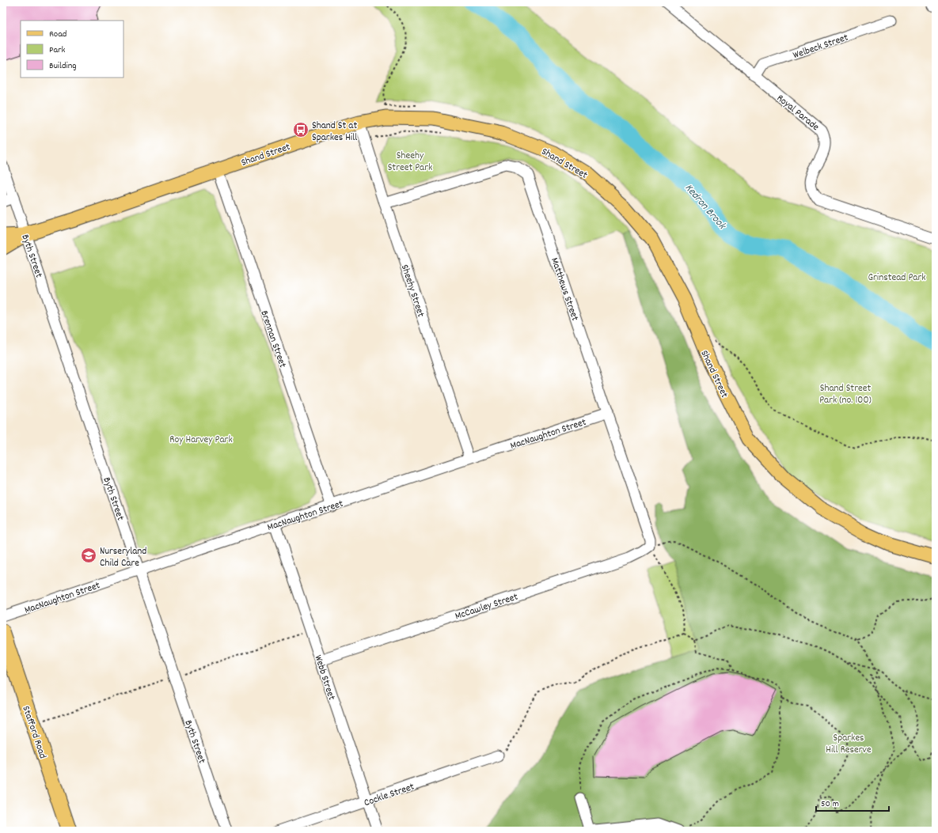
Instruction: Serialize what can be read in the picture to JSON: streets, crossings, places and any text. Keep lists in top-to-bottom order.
{
  "streets": {
    "highway": ["Stafford Road"],
    "main road": ["Shand Street"],
    "street": [
      "Welbeck Street",
      "Royal Parade",
      "Byth Street",
      "Matthews Street",
      "Sheehy Street",
      "Brennan Street",
      "MacNaughton Street",
      "McCawley Street",
      "Webb Street",
      "Cockle Street"
    ]
  },
  "crossings": [
    ["Welbeck Street", "Royal Parade"],
    ["Shand Street", "Byth Street"],
    ["Shand Street", "Sheehy Street"],
    ["Shand Street", "Brennan Street"],
    ["Byth Street", "MacNaughton Street"],
    ["Matthews Street", "Sheehy Street"],
    ["Matthews Street", "MacNaughton Street"],
    ["Matthews Street", "McCawley Street"],
    ["Sheehy Street", "MacNaughton Street"],
    ["Brennan Street", "MacNaughton Street"],
    ["MacNaughton Street", "Webb Street"],
    ["McCawley Street", "Webb Street"],
    ["Webb Street", "Cockle Street"]
  ],
  "water": ["Kedron Brook"],
  "parks": [
    "Sheehy Street Park",
    "Grinstead Park",
    "Shand Street Park (no. 100)",
    "Roy Harvey Park",
    "Sparkes Hill Reserve"
  ],
  "places": {
    "bus stop": ["Shand St at Sparkes Hill"],
    "school or university": ["Nurseryland Child Care"]
  },
  "legend": ["Road", "Park", "Building"],
  "scale_bar": "50 m"
}
